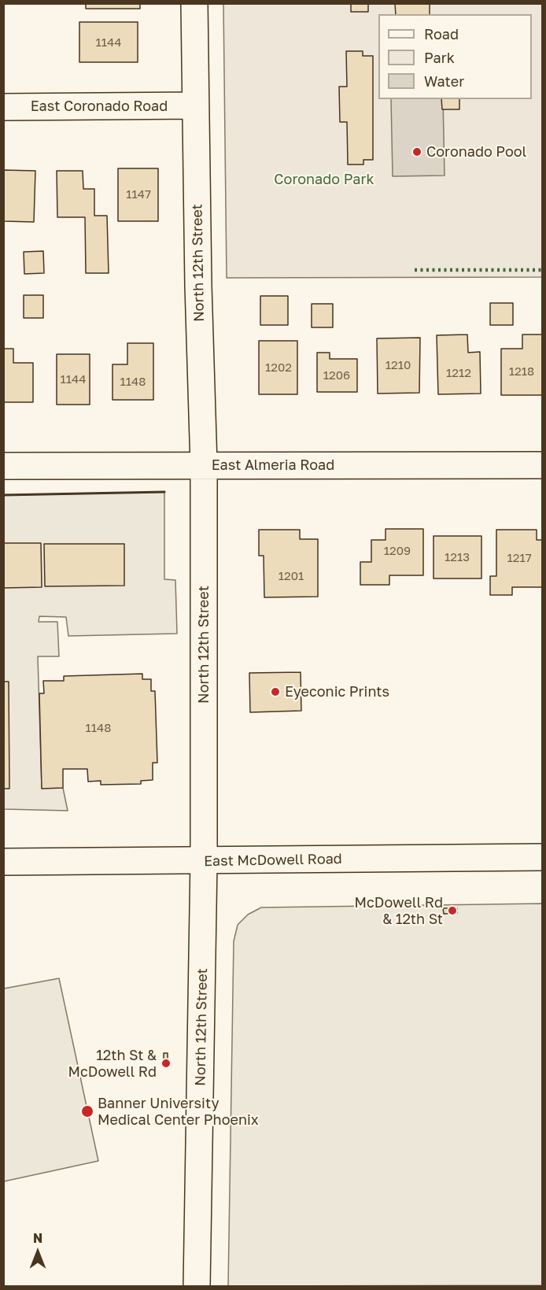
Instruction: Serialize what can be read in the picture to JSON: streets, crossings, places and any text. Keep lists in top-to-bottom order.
{
  "streets": {
    "street": [
      "East Coronado Road",
      "North 12th Street",
      "East Almeria Road",
      "East McDowell Road"
    ]
  },
  "crossings": [
    ["East Coronado Road", "North 12th Street"],
    ["North 12th Street", "East Almeria Road"],
    ["North 12th Street", "East McDowell Road"]
  ],
  "parks": ["Coronado Park"],
  "places": [
    "Coronado Pool",
    "Eyeconic Prints",
    "McDowell Rd & 12th St",
    "12th St & McDowell Rd",
    "Banner University Medical Center Phoenix"
  ],
  "house_numbers": [
    "1144",
    "1147",
    "1210",
    "1202",
    "1218",
    "1212",
    "1206",
    "1144",
    "1148",
    "1209",
    "1213",
    "1217",
    "1201",
    "1148"
  ],
  "legend": ["Road", "Park", "Water"],
  "north": "top"
}
